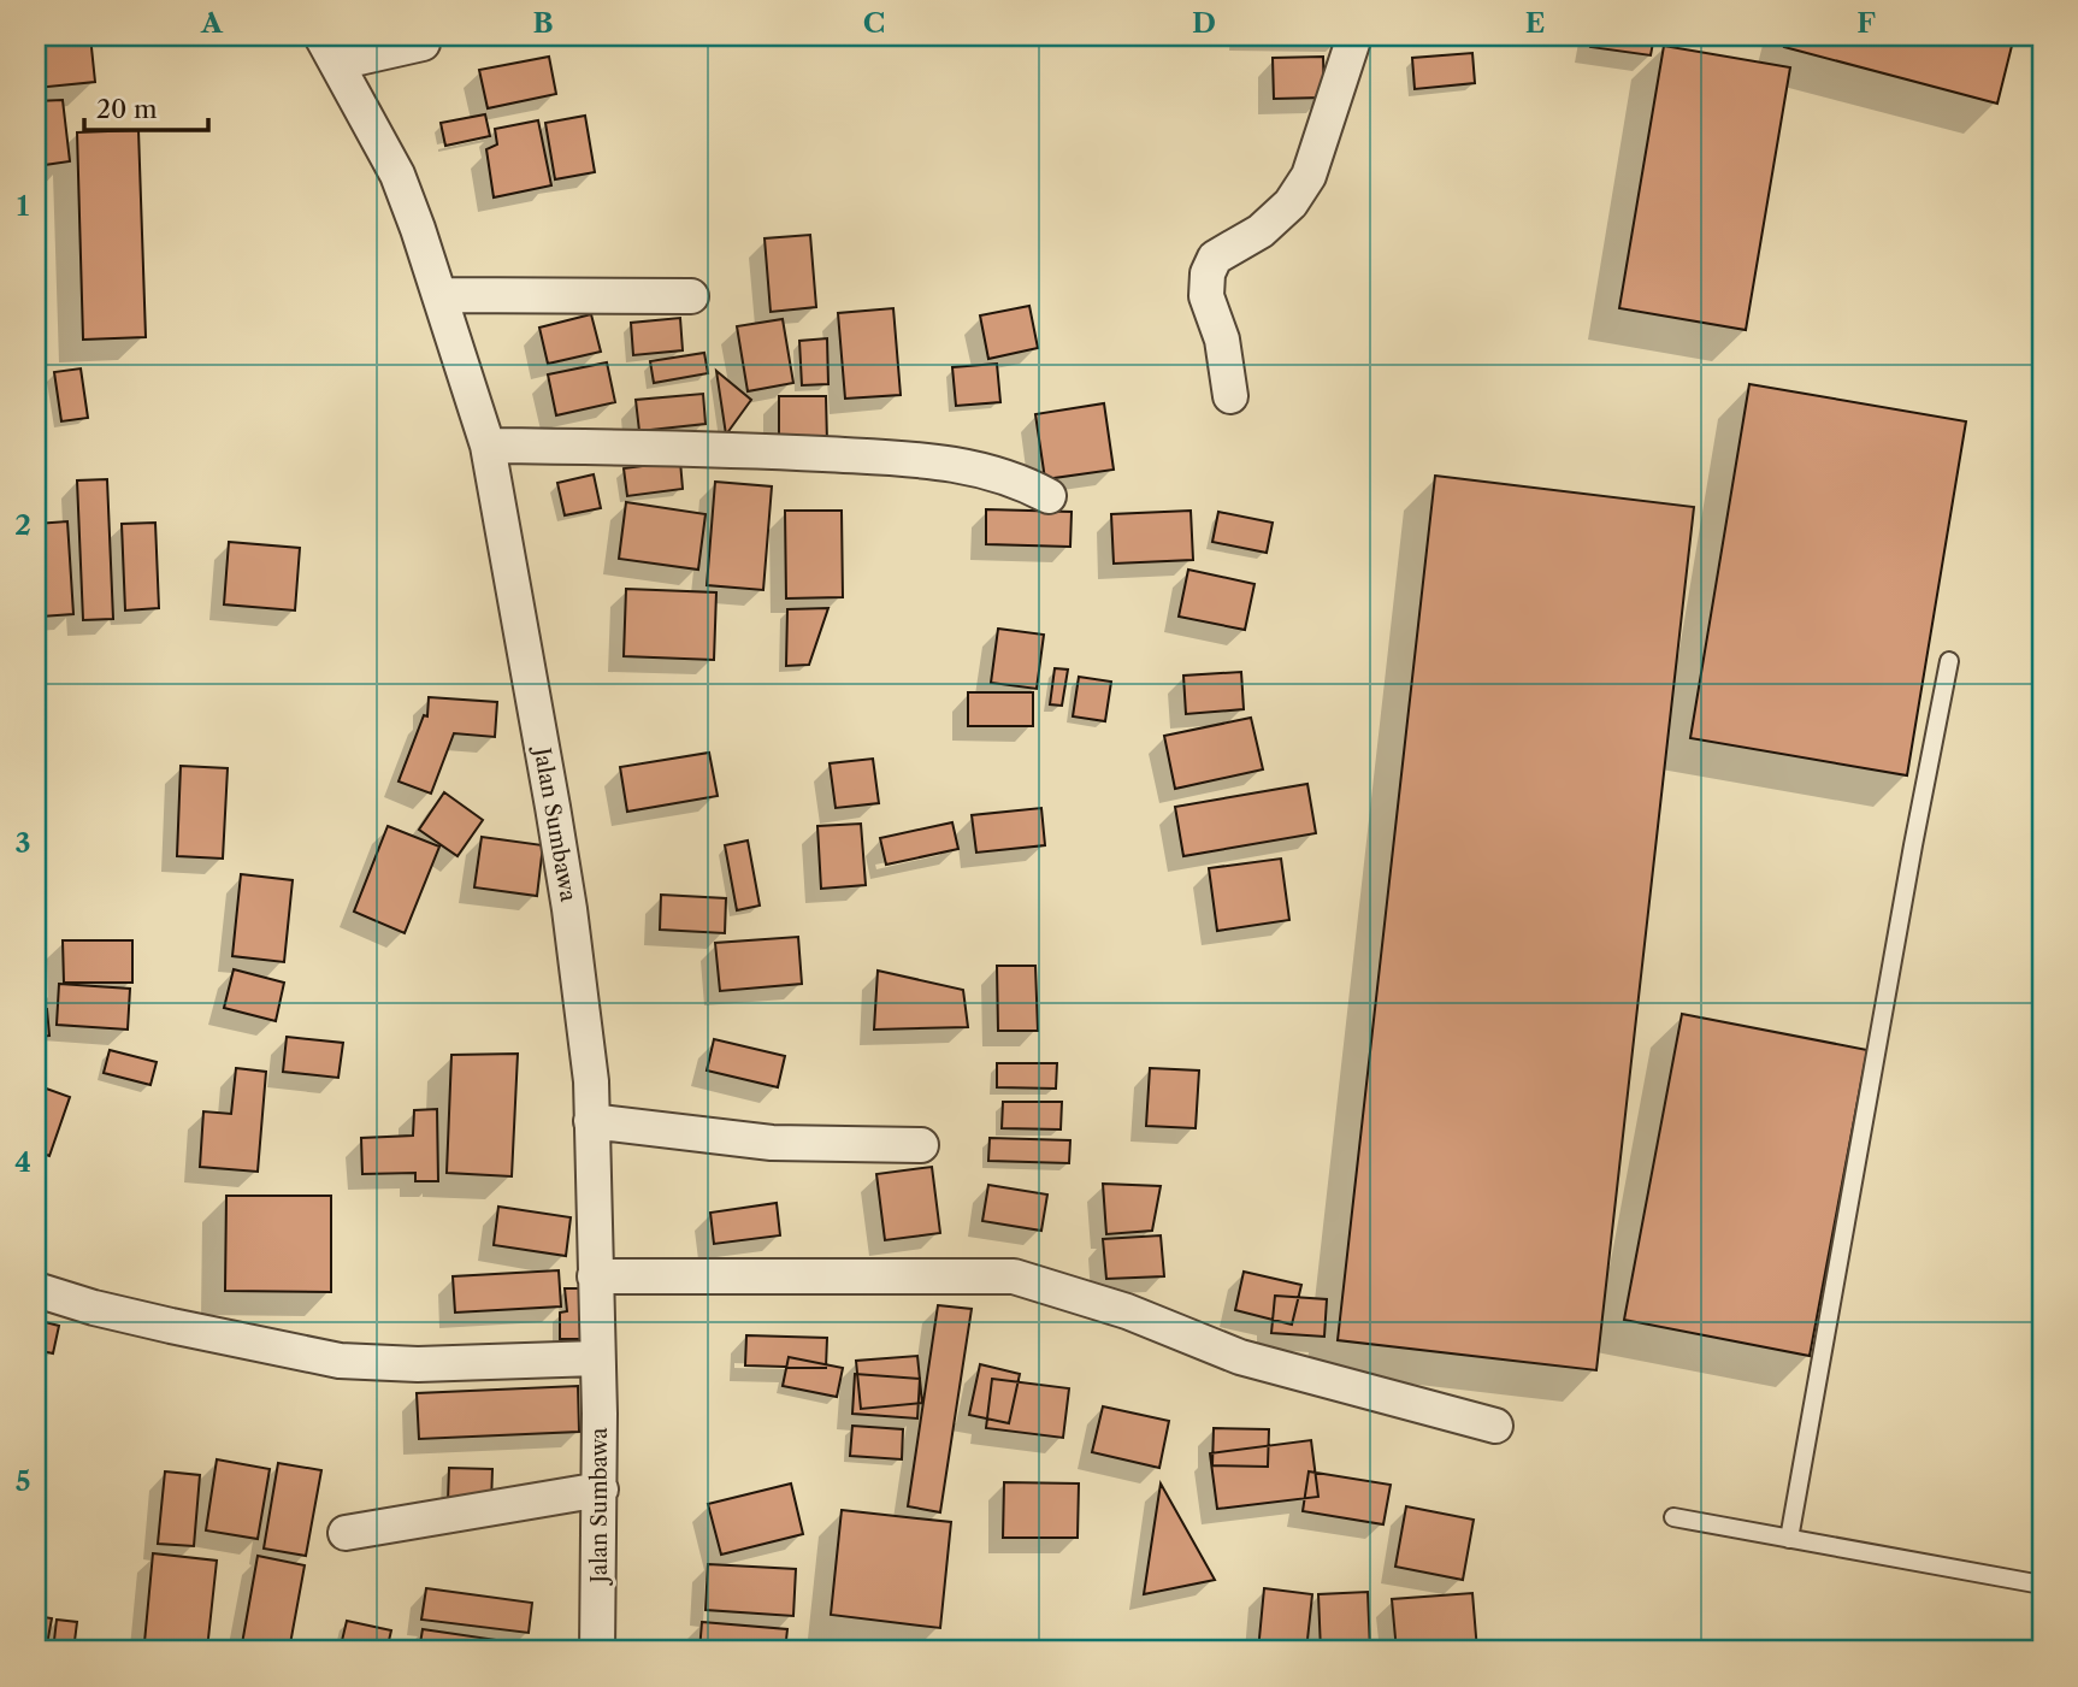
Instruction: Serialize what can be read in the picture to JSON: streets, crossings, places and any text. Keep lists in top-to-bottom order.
{
  "streets": {
    "street": ["Jalan Sumbawa"]
  },
  "scale_bar": "20 m",
  "grid": {
    "columns": [
      "A",
      "B",
      "C",
      "D",
      "E",
      "F"
    ],
    "rows": [
      "1",
      "2",
      "3",
      "4",
      "5"
    ]
  }
}
